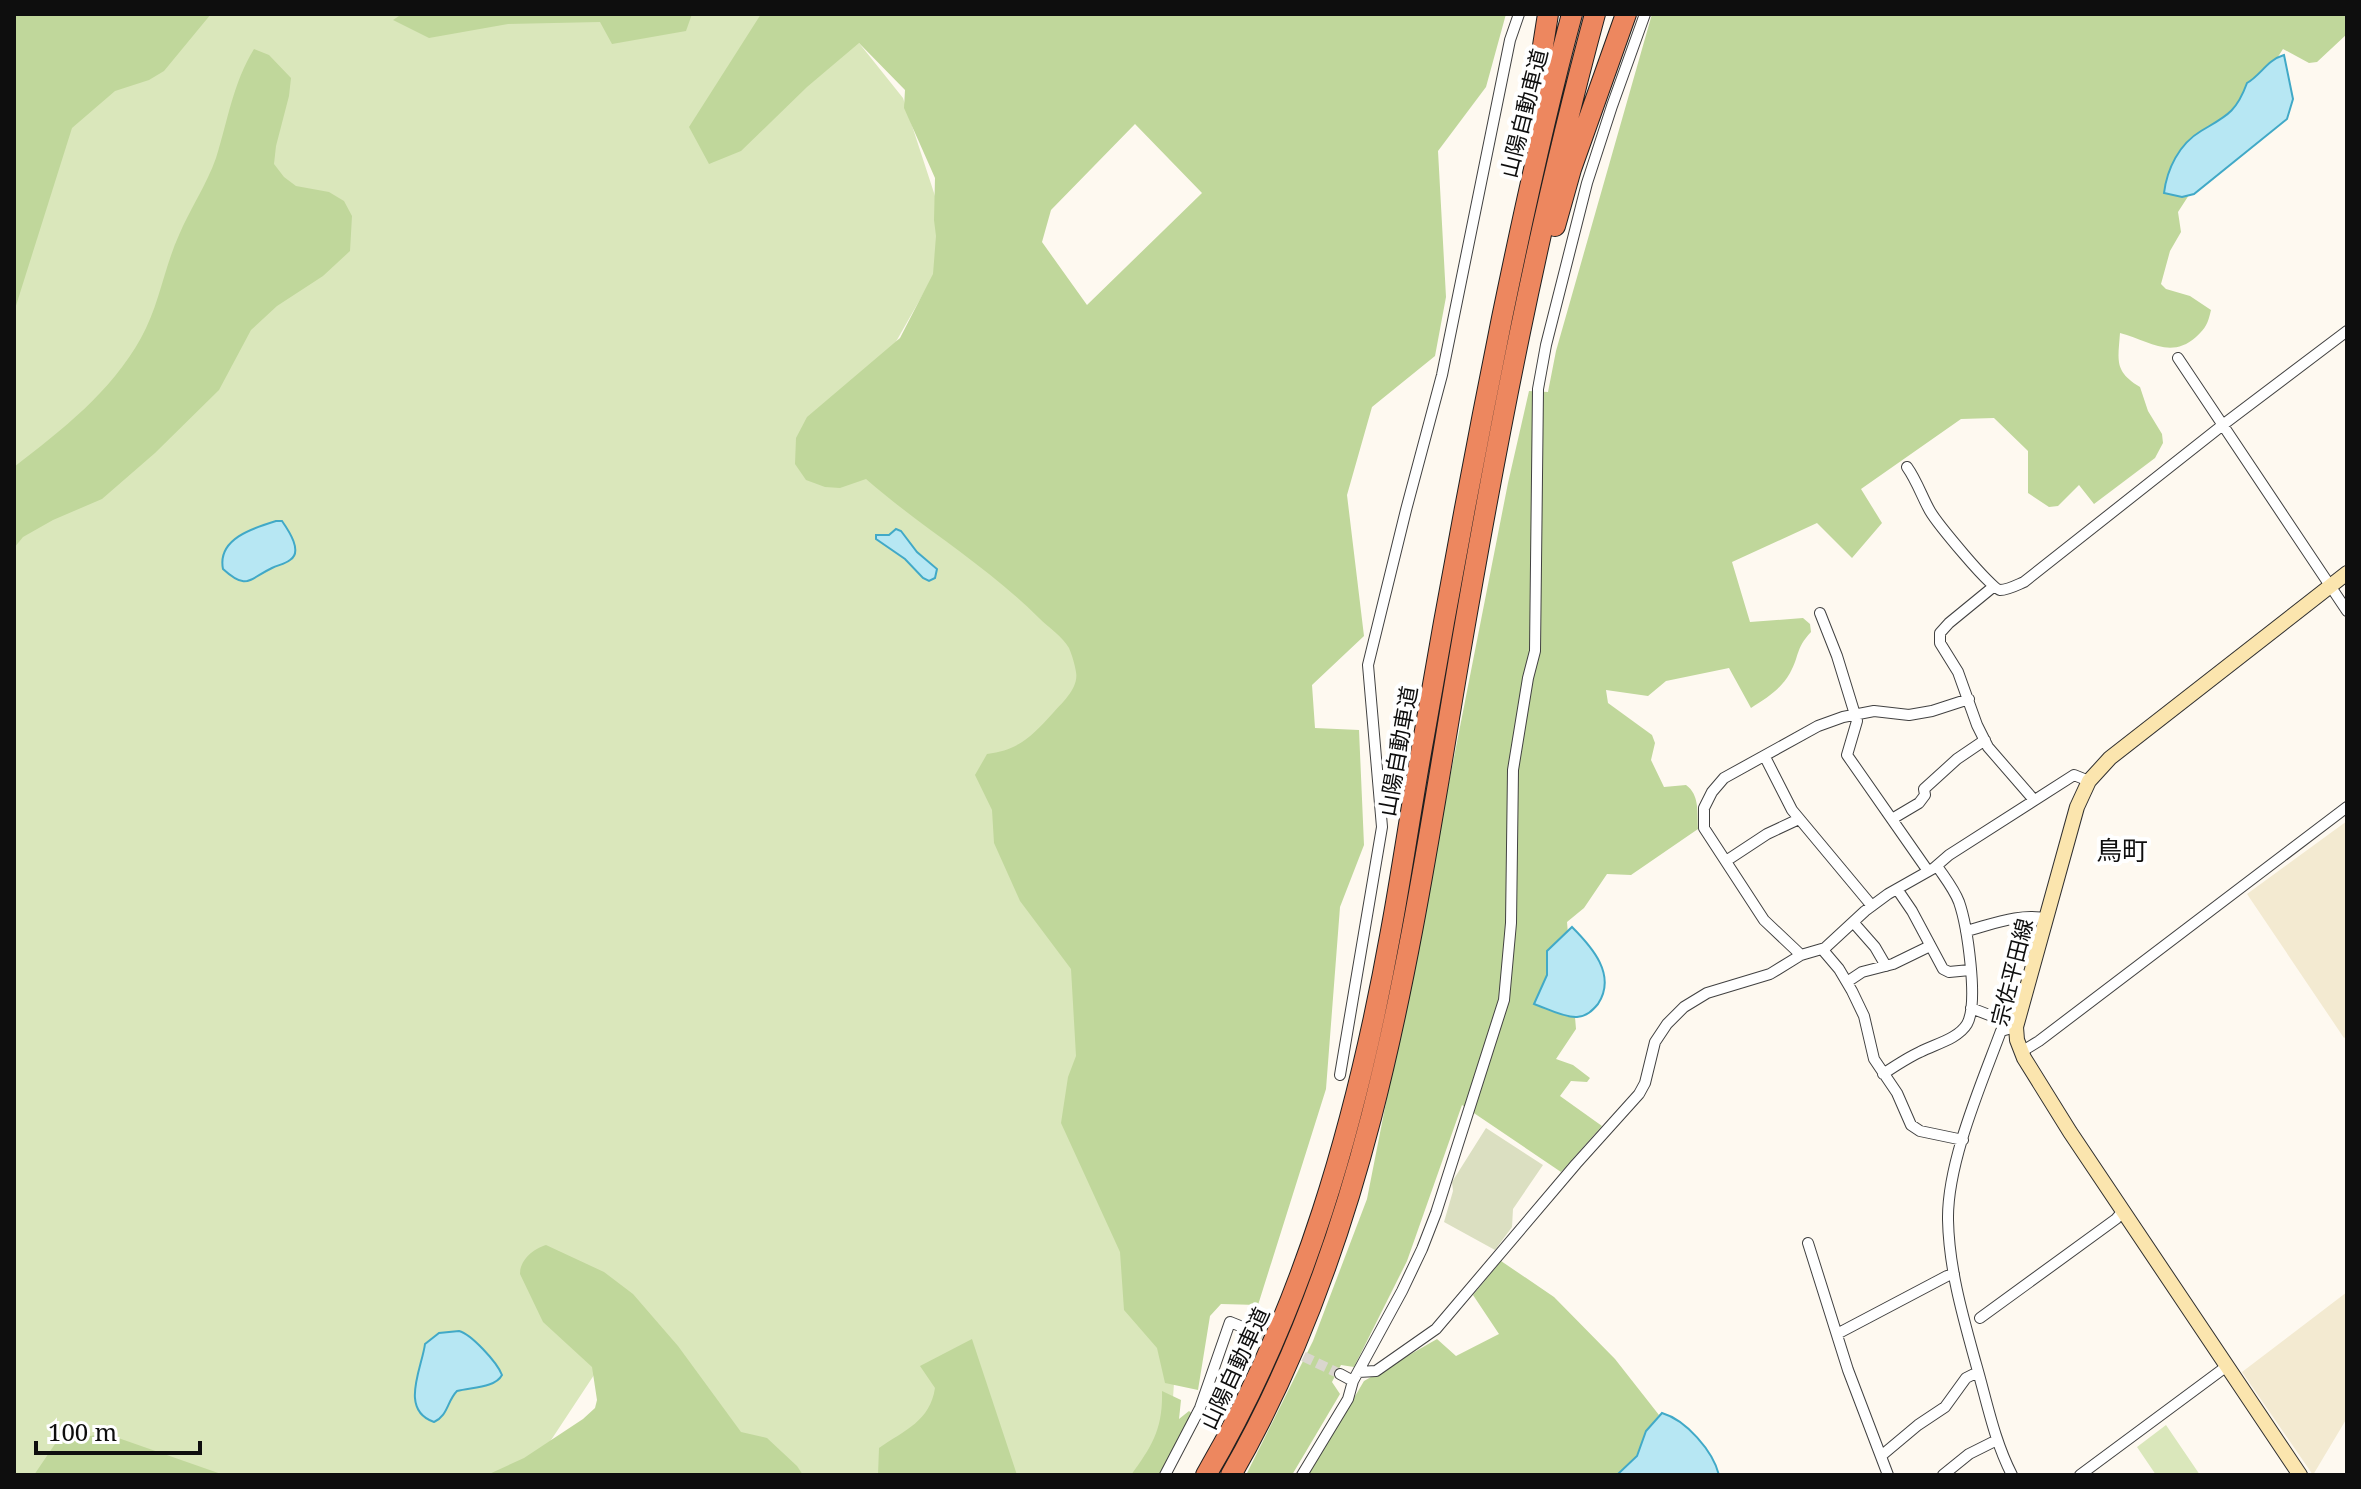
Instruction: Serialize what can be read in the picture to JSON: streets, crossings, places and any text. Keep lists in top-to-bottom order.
{
  "streets": {
    "highway": ["山陽自動車道"],
    "main road": ["宗佐平田線"]
  },
  "districts": ["鳥町"],
  "scale_bar": "100 m"
}
